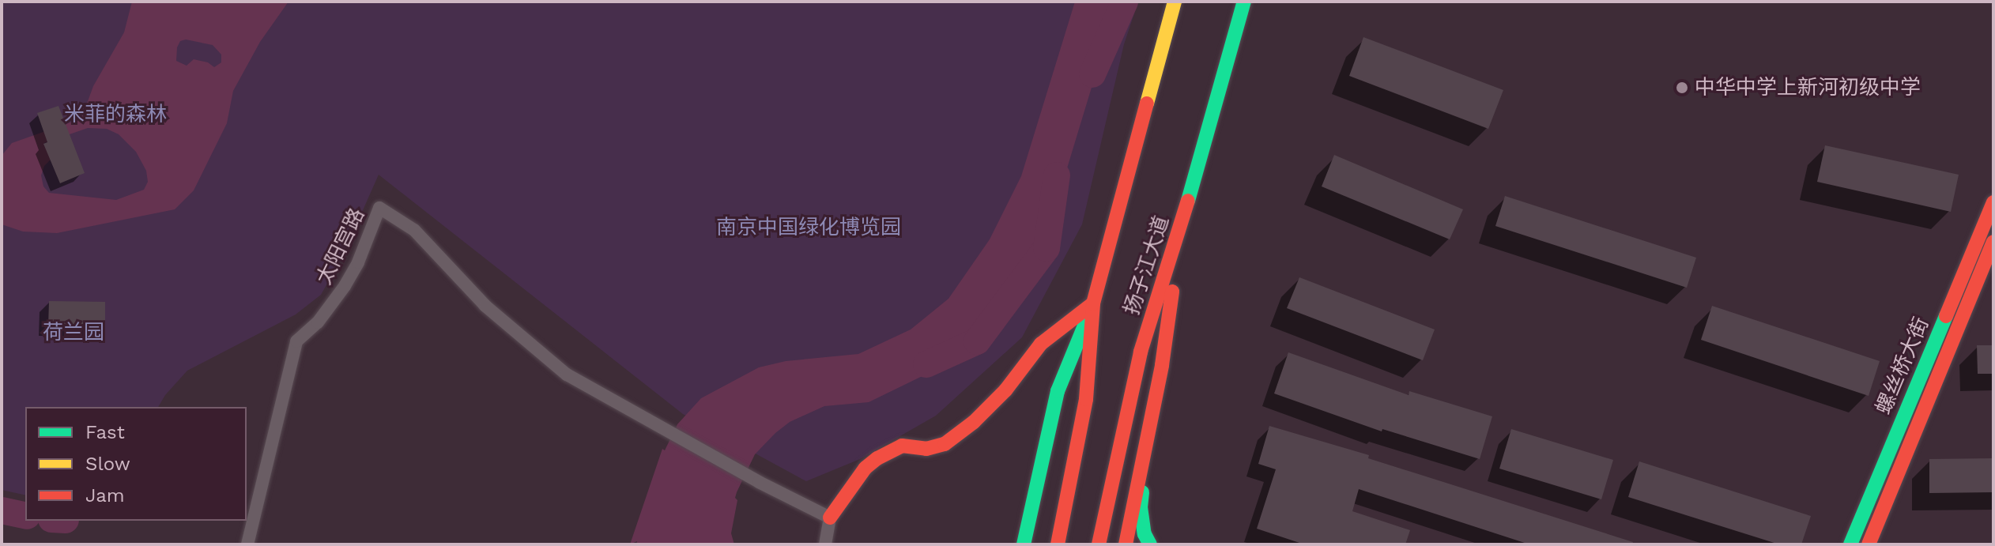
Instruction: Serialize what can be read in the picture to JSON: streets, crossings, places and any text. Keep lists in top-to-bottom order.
{
  "streets": {
    "main road": ["扬子江大道", "螺丝桥大街"],
    "street": ["太阳宫路"]
  },
  "parks": ["米菲的森林", "南京中国绿化博览园", "荷兰园"],
  "places": ["中华中学上新河初级中学"],
  "legend": ["Fast", "Slow", "Jam"]
}
